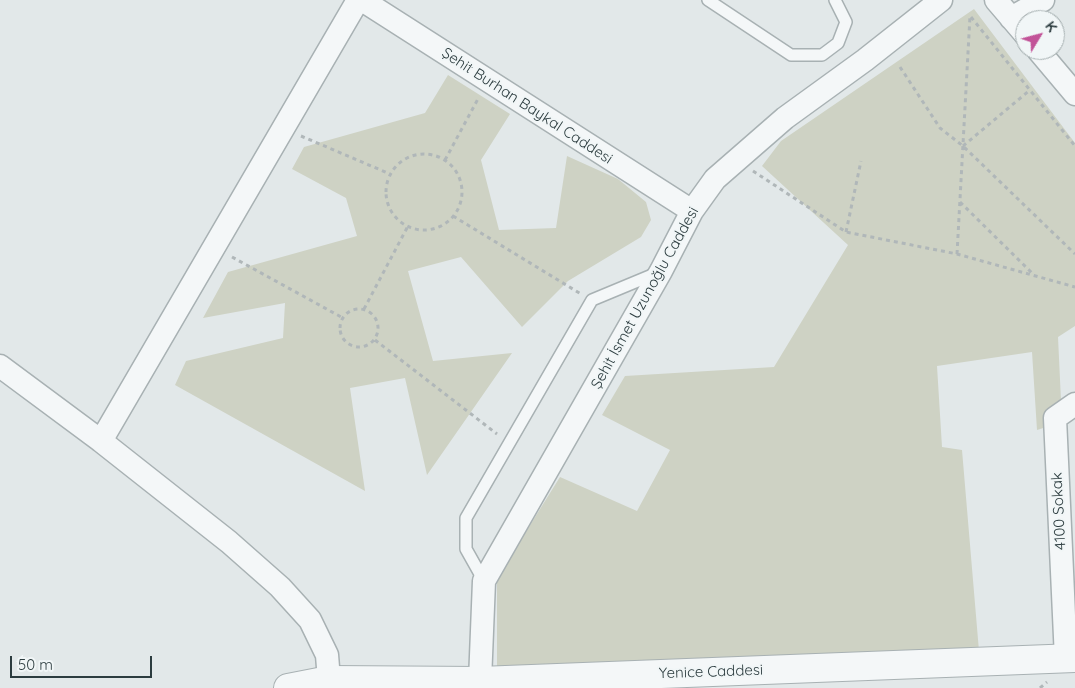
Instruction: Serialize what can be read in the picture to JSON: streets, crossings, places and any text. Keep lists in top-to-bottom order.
{
  "streets": {
    "street": [
      "Şehit Burhan Baykal Caddesi",
      "Şehit İsmet Uzunoğlu Caddesi",
      "4100 Sokak",
      "Yenice Caddesi"
    ]
  },
  "crossings": [
    ["Şehit Burhan Baykal Caddesi", "Şehit İsmet Uzunoğlu Caddesi"],
    ["Şehit İsmet Uzunoğlu Caddesi", "Yenice Caddesi"],
    ["4100 Sokak", "Yenice Caddesi"]
  ],
  "scale_bar": "50 m",
  "north": "top right"
}
